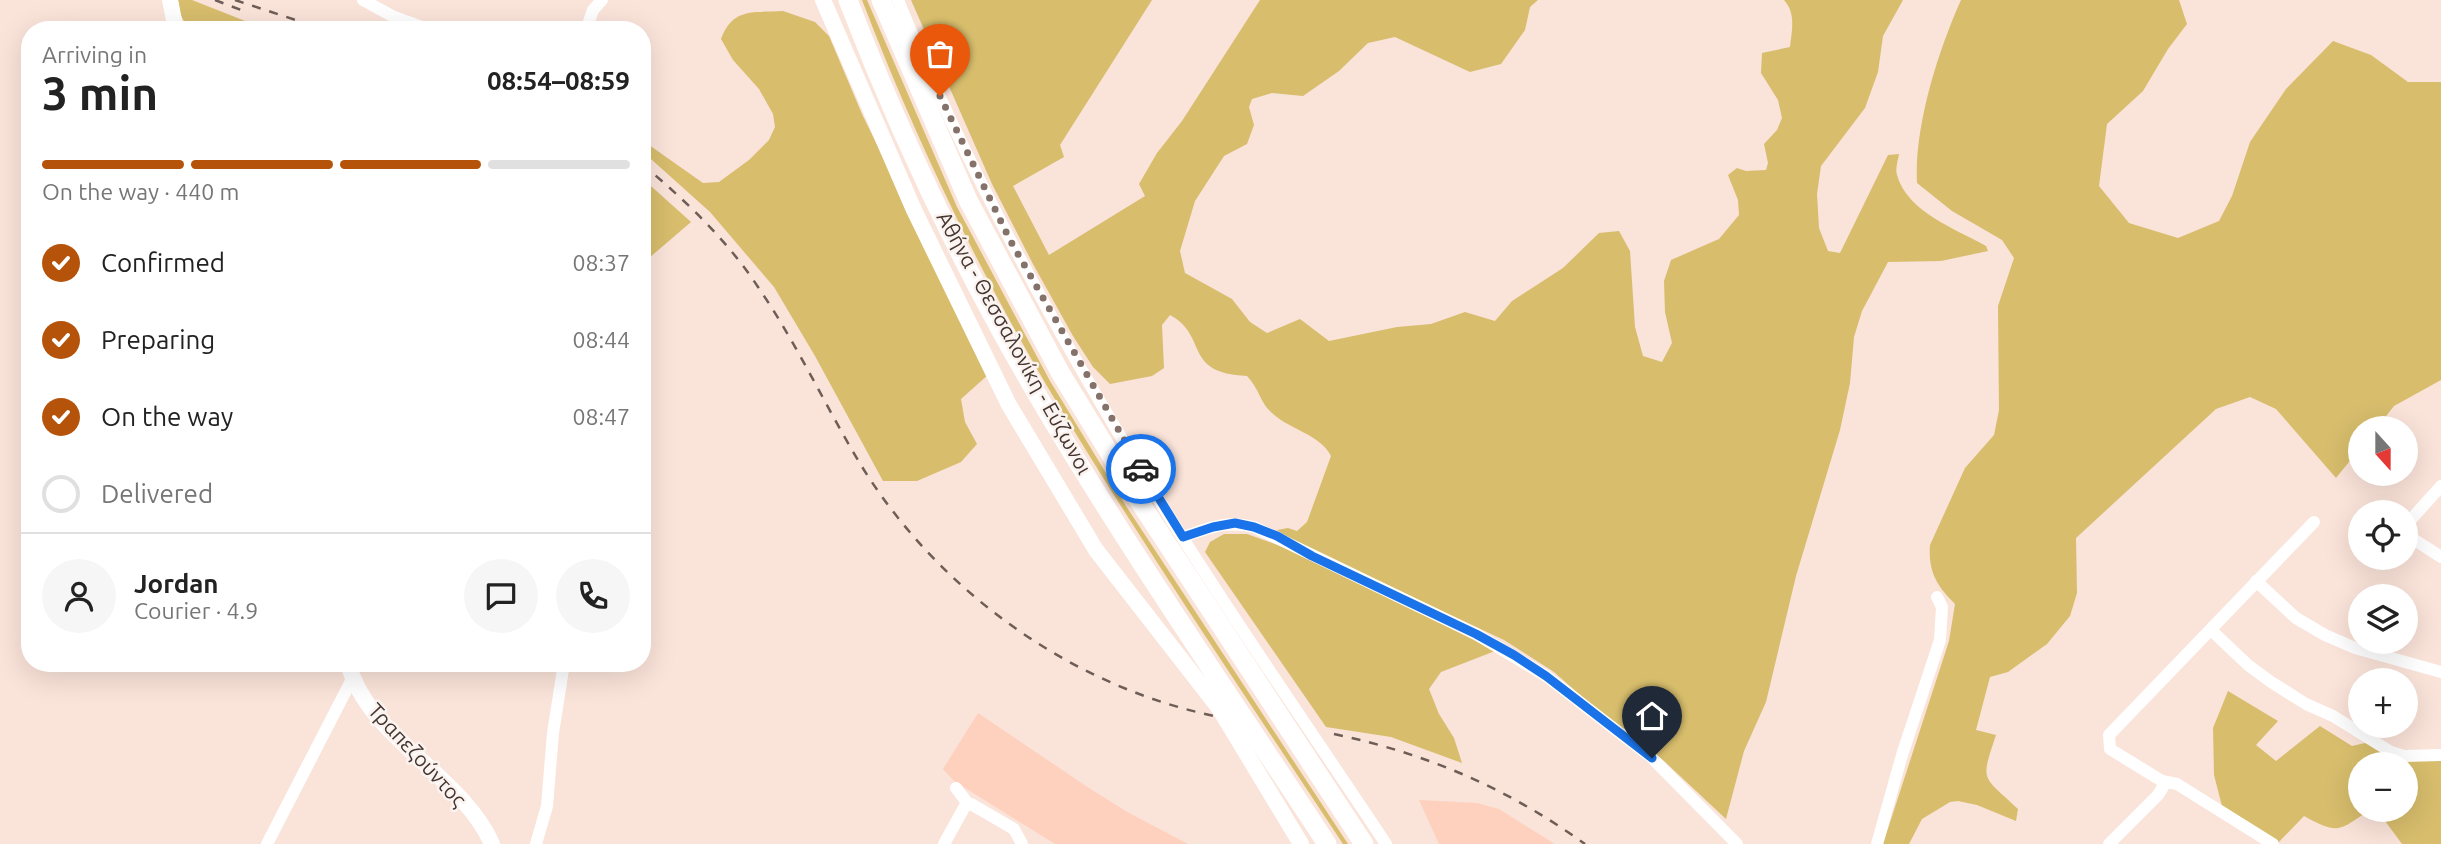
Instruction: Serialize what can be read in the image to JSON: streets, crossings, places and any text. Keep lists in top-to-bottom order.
{
  "streets": {
    "highway": ["Αθήνα - Θεσσαλονίκη - Εύζωνοι"],
    "main road": ["Τραπεζούντος"]
  },
  "north": "bottom",
  "page": {
    "heading": ["3 min", "Arriving in", "08:54–08:59"],
    "panel": ["Jordan", "Courier · 4.9"],
    "bar": "On the way · 440 m",
    "list": [
      ["Confirmed", "08:37"],
      ["Preparing", "08:44"],
      ["On the way", "08:47"],
      "Delivered"
    ],
    "map_buttons": ["+", "−"]
  }
}
